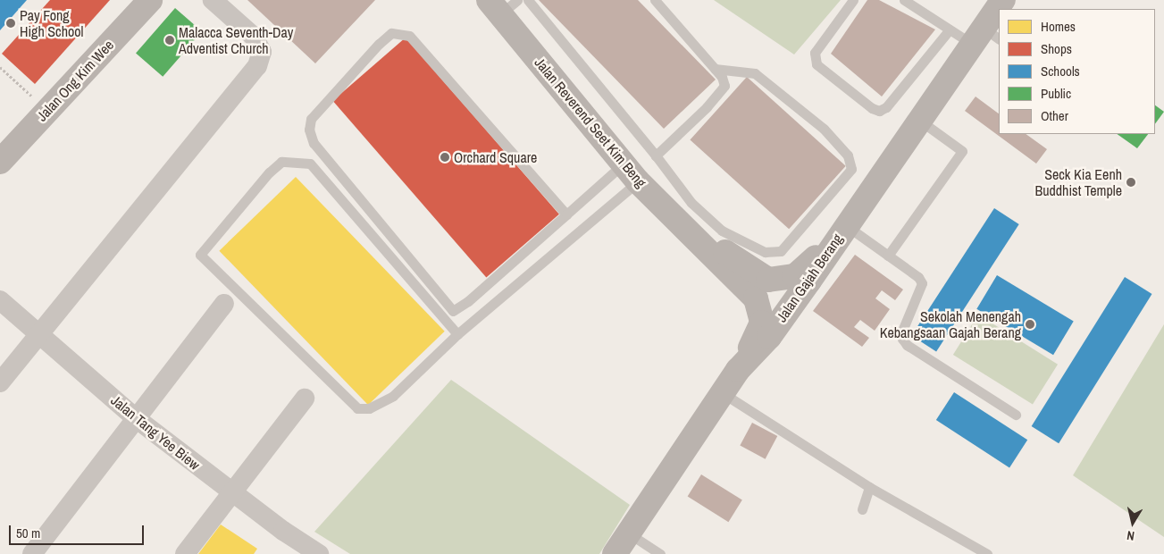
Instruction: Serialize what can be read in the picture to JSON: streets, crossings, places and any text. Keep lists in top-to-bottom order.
{
  "streets": {
    "street": [
      "Jalan Ong Kim Wee",
      "Jalan Reverend Seet Kim Beng",
      "Jalan Gajah Berang",
      "Jalan Tang Yee Biew"
    ]
  },
  "crossings": [
    ["Jalan Reverend Seet Kim Beng", "Jalan Gajah Berang"]
  ],
  "places": [
    "Pay Fong High School",
    "Malacca Seventh-Day Adventist Church",
    "Orchard Square",
    "Seck Kia Eenh Buddhist Temple",
    "Sekolah Menengah Kebangsaan Gajah Berang"
  ],
  "legend": [
    "Homes",
    "Shops",
    "Schools",
    "Public",
    "Other"
  ],
  "scale_bar": "50 m",
  "north": "bottom"
}
